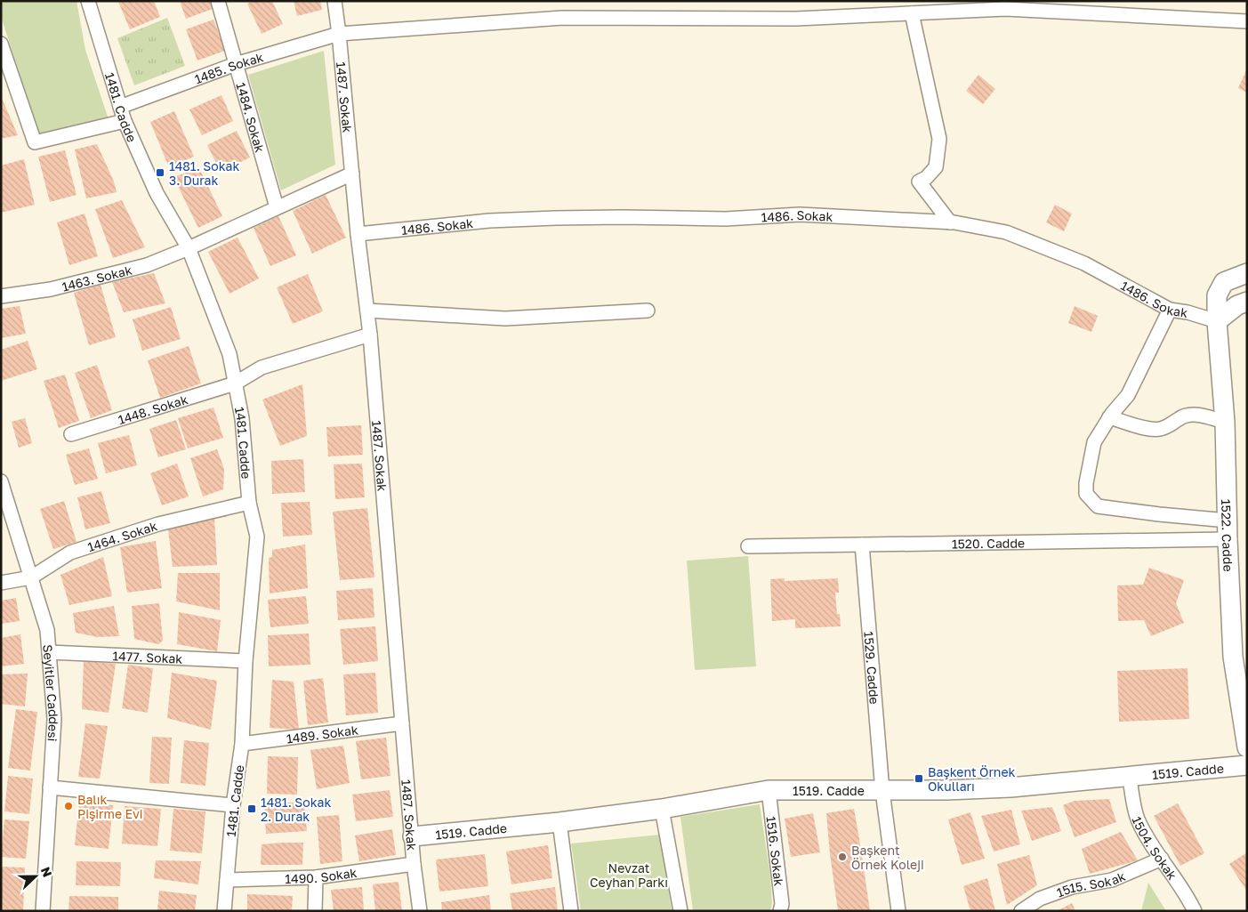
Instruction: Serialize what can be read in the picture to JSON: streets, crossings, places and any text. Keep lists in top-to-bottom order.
{
  "streets": {
    "street": [
      "1485. Sokak",
      "1487. Sokak",
      "1481. Cadde",
      "1484. Sokak",
      "1486. Sokak",
      "1463. Sokak",
      "1448. Sokak",
      "1522. Cadde",
      "1464. Sokak",
      "1520. Cadde",
      "1477. Sokak",
      "1529. Cadde",
      "Seyitler Caddesi",
      "1489. Sokak",
      "1519. Cadde",
      "1504. Sokak",
      "1516. Sokak",
      "1490. Sokak",
      "1515. Sokak"
    ]
  },
  "crossings": [
    ["1485. Sokak", "1487. Sokak"],
    ["1485. Sokak", "1481. Cadde"],
    ["1485. Sokak", "1484. Sokak"],
    ["1487. Sokak", "1486. Sokak"],
    ["1487. Sokak", "1448. Sokak"],
    ["1487. Sokak", "1489. Sokak"],
    ["1487. Sokak", "1519. Cadde"],
    ["1487. Sokak", "1490. Sokak"],
    ["1481. Cadde", "1463. Sokak"],
    ["1481. Cadde", "1448. Sokak"],
    ["1481. Cadde", "1464. Sokak"],
    ["1481. Cadde", "1477. Sokak"],
    ["1481. Cadde", "1489. Sokak"],
    ["1481. Cadde", "1490. Sokak"],
    ["1486. Sokak", "1522. Cadde"],
    ["1522. Cadde", "1520. Cadde"],
    ["1464. Sokak", "Seyitler Caddesi"],
    ["1520. Cadde", "1529. Cadde"],
    ["1477. Sokak", "Seyitler Caddesi"],
    ["1529. Cadde", "1519. Cadde"],
    ["1519. Cadde", "1504. Sokak"],
    ["1519. Cadde", "1516. Sokak"],
    ["1504. Sokak", "1515. Sokak"]
  ],
  "parks": ["Nevzat Ceyhan Parkı"],
  "places": {
    "transit": ["1481. Sokak 3. Durak", "Başkent Örnek Okulları", "1481. Sokak 2. Durak"],
    "other": ["Balık Pişirme Evi", "Başkent Örnek Koleji"]
  },
  "north": "right"
}
